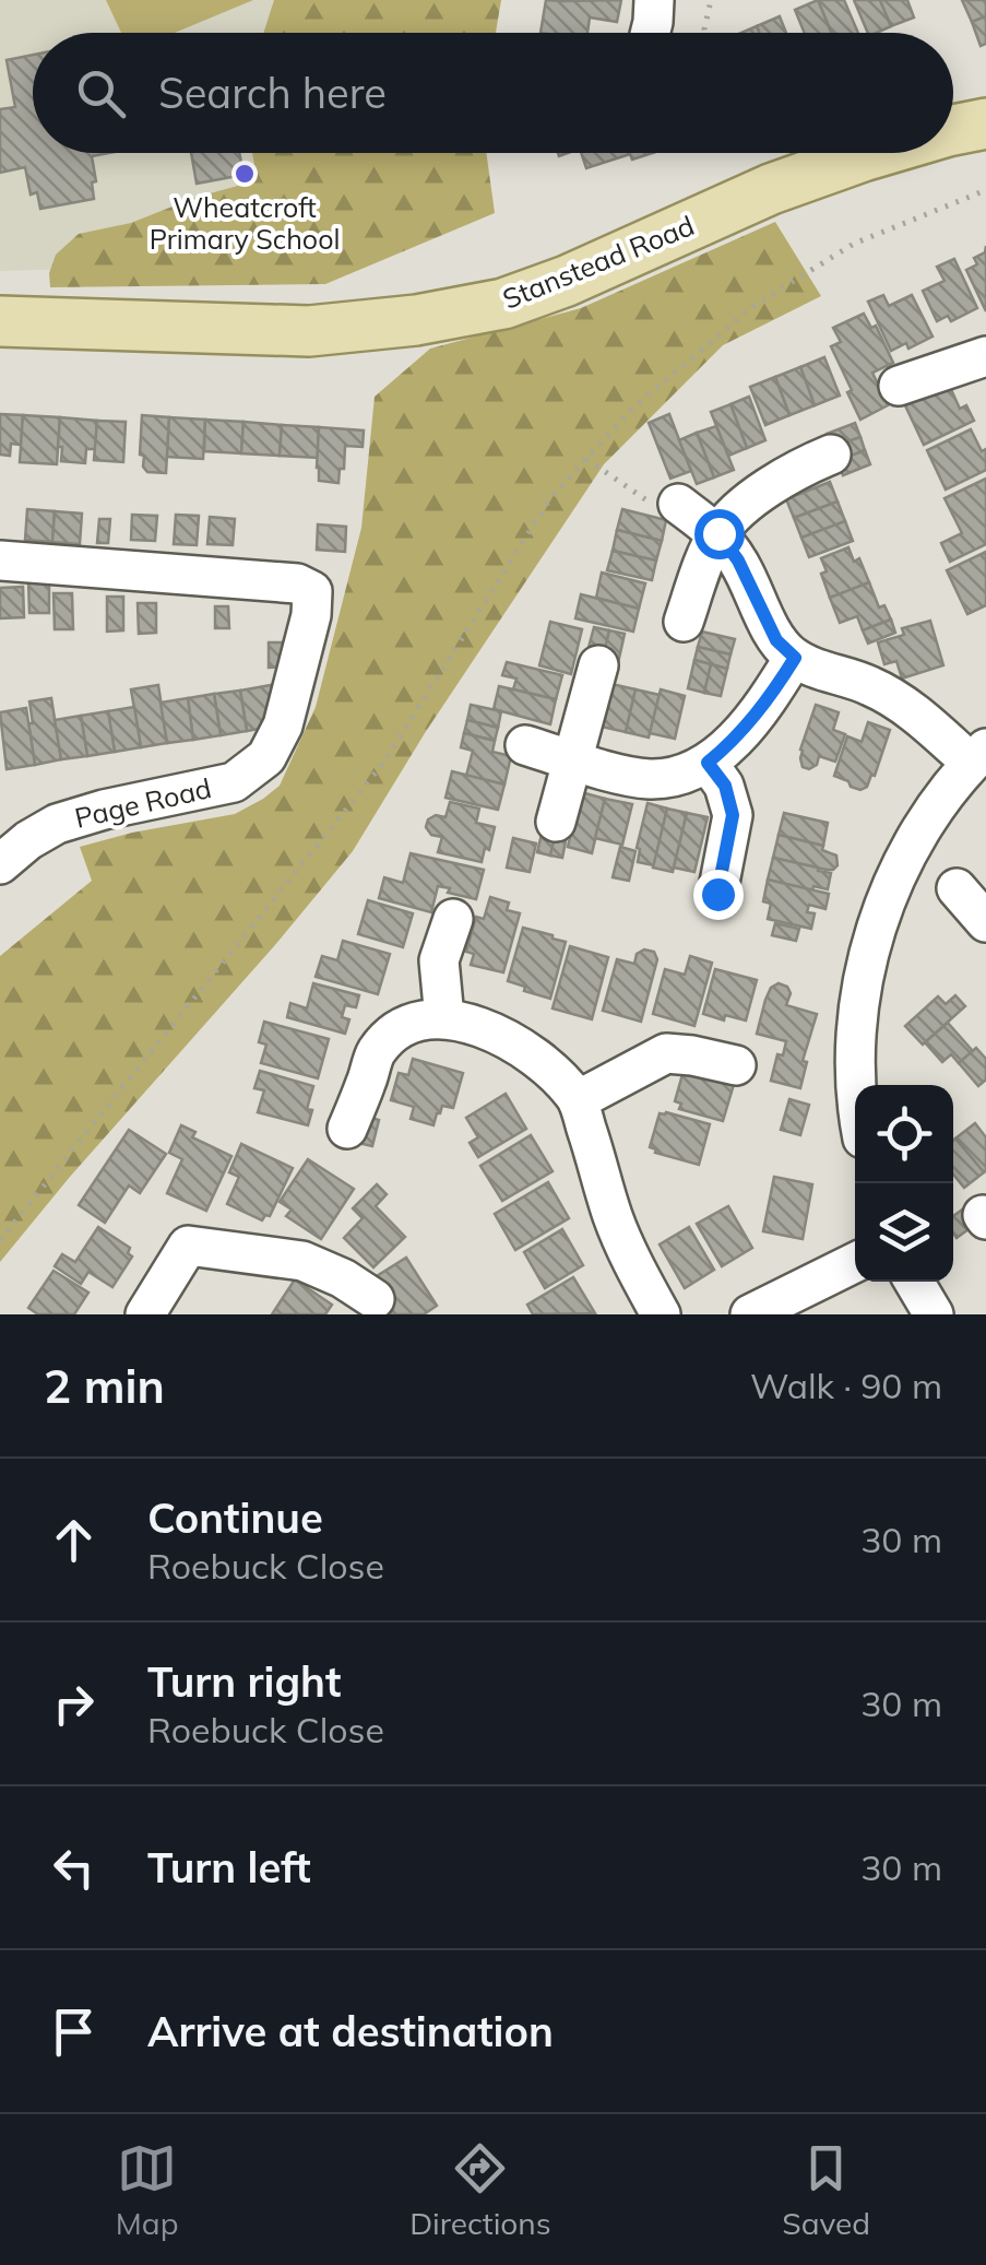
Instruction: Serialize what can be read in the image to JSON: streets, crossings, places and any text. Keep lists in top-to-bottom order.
{
  "streets": {
    "main road": ["Stanstead Road"],
    "street": ["Page Road"]
  },
  "places": ["Wheatcroft Primary School"],
  "page": {
    "search": "Search here",
    "heading": ["2 min", "Walk · 90 m"],
    "list": [
      ["Continue", "Roebuck Close", "30 m"],
      ["Turn right", "Roebuck Close", "30 m"],
      ["Turn left", "30 m"],
      "Arrive at destination"
    ],
    "nav": ["Map", "Directions", "Saved"]
  }
}
